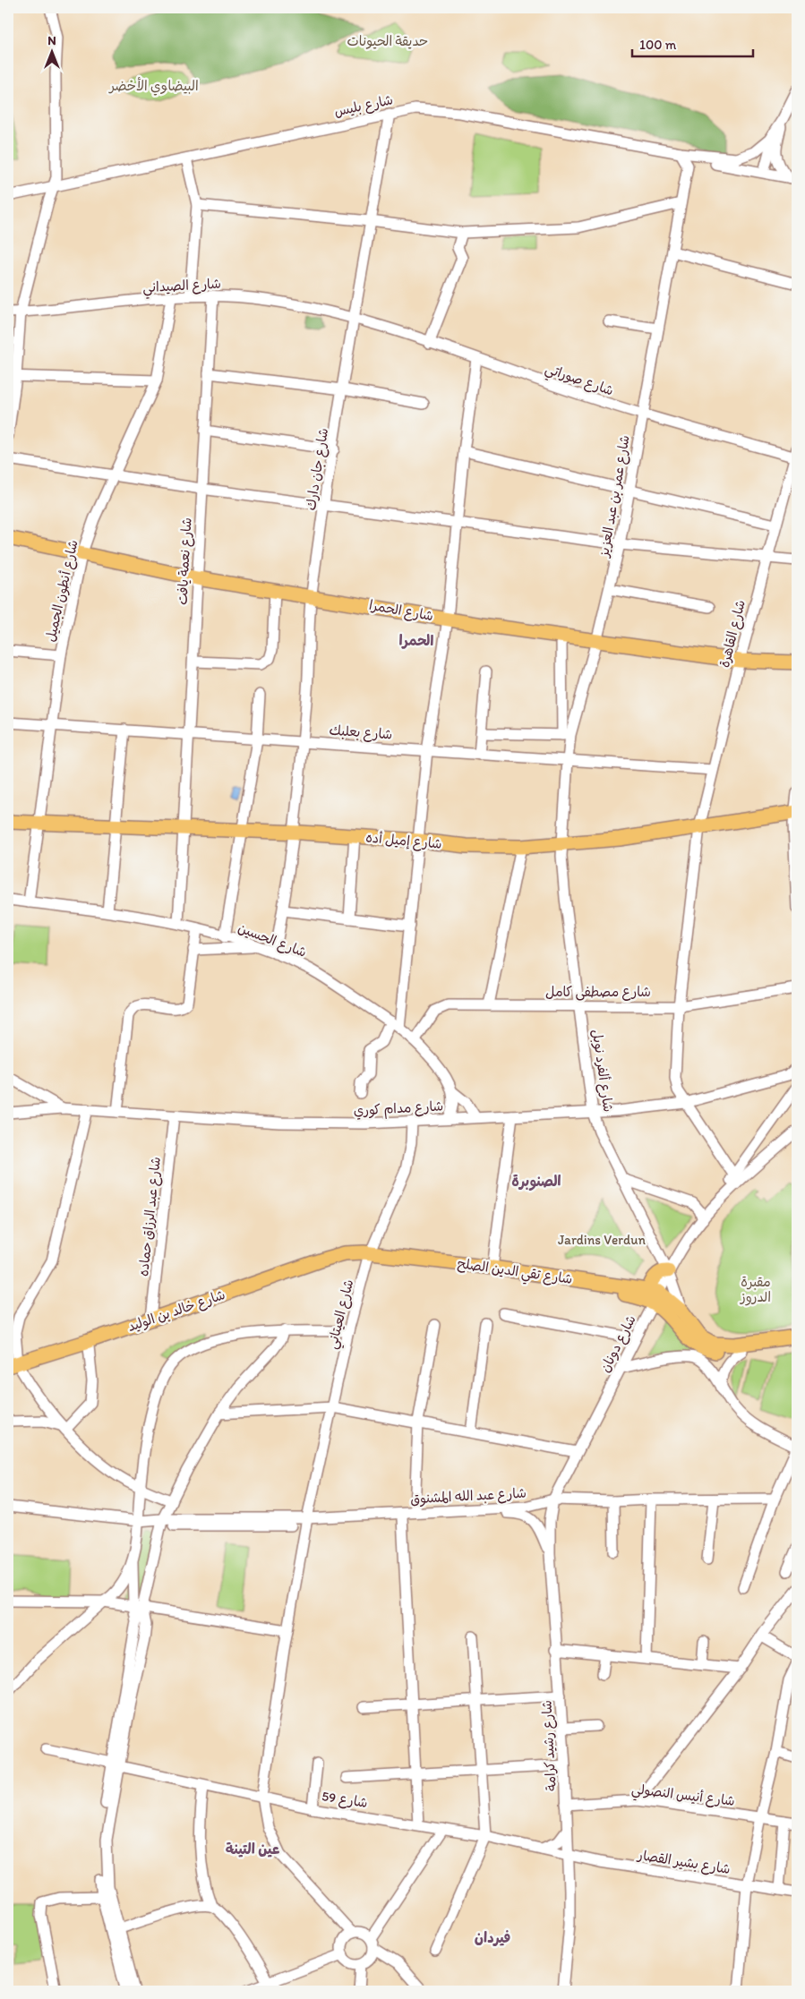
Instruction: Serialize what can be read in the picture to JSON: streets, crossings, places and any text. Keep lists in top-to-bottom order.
{
  "streets": {
    "main road": [
      "شارع الحمرا",
      "شارع إميل أده",
      "شارع تقي الدين الصلح",
      "شارع خالد بن الوليد"
    ],
    "street": [
      "شارع بليس",
      "شارع الصيداني",
      "شارع صوراتي",
      "شارع جان دارك",
      "شارع عمر بن عبد العزيز",
      "شارع نعمة يافت",
      "شارع أنطون الجميل",
      "شارع القاهرة",
      "شارع بعلبك",
      "شارع الحسين",
      "شارع مصطفى كامل",
      "شارع ألفرد نوبل",
      "شارع مدام كوري",
      "شارع عبد الرزاق حماده",
      "شارع العيتاني",
      "شارع دونان",
      "شارع عبد الله المشنوق",
      "شارع رشيد كرامة",
      "شارع أنيس النصولي",
      "شارع 59",
      "شارع بشير القصار"
    ]
  },
  "crossings": [
    ["شارع بليس", "شارع جان دارك"],
    ["شارع الصيداني", "شارع صوراتي"],
    ["شارع الصيداني", "شارع جان دارك"],
    ["شارع الصيداني", "شارع نعمة يافت"],
    ["شارع الصيداني", "شارع أنطون الجميل"],
    ["شارع صوراتي", "شارع جان دارك"],
    ["شارع صوراتي", "شارع عمر بن عبد العزيز"],
    ["شارع صوراتي", "شارع القاهرة"],
    ["شارع جان دارك", "شارع الحمرا"],
    ["شارع جان دارك", "شارع بعلبك"],
    ["شارع جان دارك", "شارع إميل أده"],
    ["شارع جان دارك", "شارع الحسين"],
    ["شارع عمر بن عبد العزيز", "شارع الحمرا"],
    ["شارع عمر بن عبد العزيز", "شارع بعلبك"],
    ["شارع عمر بن عبد العزيز", "شارع إميل أده"],
    ["شارع عمر بن عبد العزيز", "شارع ألفرد نوبل"],
    ["شارع نعمة يافت", "شارع الحمرا"],
    ["شارع نعمة يافت", "شارع بعلبك"],
    ["شارع نعمة يافت", "شارع إميل أده"],
    ["شارع نعمة يافت", "شارع الحسين"],
    ["شارع أنطون الجميل", "شارع الحمرا"],
    ["شارع أنطون الجميل", "شارع بعلبك"],
    ["شارع أنطون الجميل", "شارع إميل أده"],
    ["شارع أنطون الجميل", "شارع الحسين"],
    ["شارع الحمرا", "شارع القاهرة"],
    ["شارع القاهرة", "شارع بعلبك"],
    ["شارع القاهرة", "شارع إميل أده"],
    ["شارع القاهرة", "شارع مصطفى كامل"],
    ["شارع القاهرة", "شارع مدام كوري"],
    ["شارع إميل أده", "شارع ألفرد نوبل"],
    ["شارع الحسين", "شارع مصطفى كامل"],
    ["شارع الحسين", "شارع مدام كوري"],
    ["شارع مصطفى كامل", "شارع ألفرد نوبل"],
    ["شارع ألفرد نوبل", "شارع مدام كوري"],
    ["شارع مدام كوري", "شارع عبد الرزاق حماده"],
    ["شارع مدام كوري", "شارع العيتاني"],
    ["شارع عبد الرزاق حماده", "شارع خالد بن الوليد"],
    ["شارع تقي الدين الصلح", "شارع خالد بن الوليد"],
    ["شارع تقي الدين الصلح", "شارع العيتاني"],
    ["شارع تقي الدين الصلح", "شارع دونان"],
    ["شارع خالد بن الوليد", "شارع العيتاني"],
    ["شارع العيتاني", "شارع عبد الله المشنوق"],
    ["شارع العيتاني", "شارع 59"],
    ["شارع دونان", "شارع عبد الله المشنوق"],
    ["شارع دونان", "شارع رشيد كرامة"],
    ["شارع عبد الله المشنوق", "شارع رشيد كرامة"],
    ["شارع رشيد كرامة", "شارع أنيس النصولي"],
    ["شارع رشيد كرامة", "شارع 59"],
    ["شارع رشيد كرامة", "شارع بشير القصار"],
    ["شارع 59", "شارع بشير القصار"]
  ],
  "districts": [
    "الحمرا",
    "الصنوبرة",
    "عين التينة",
    "فيردان"
  ],
  "parks": [
    "حديقة الحيونات",
    "البيضاوي الأخضر",
    "Jardins Verdun",
    "مقبرة الدروز"
  ],
  "scale_bar": "100 m",
  "north": "top"
}
